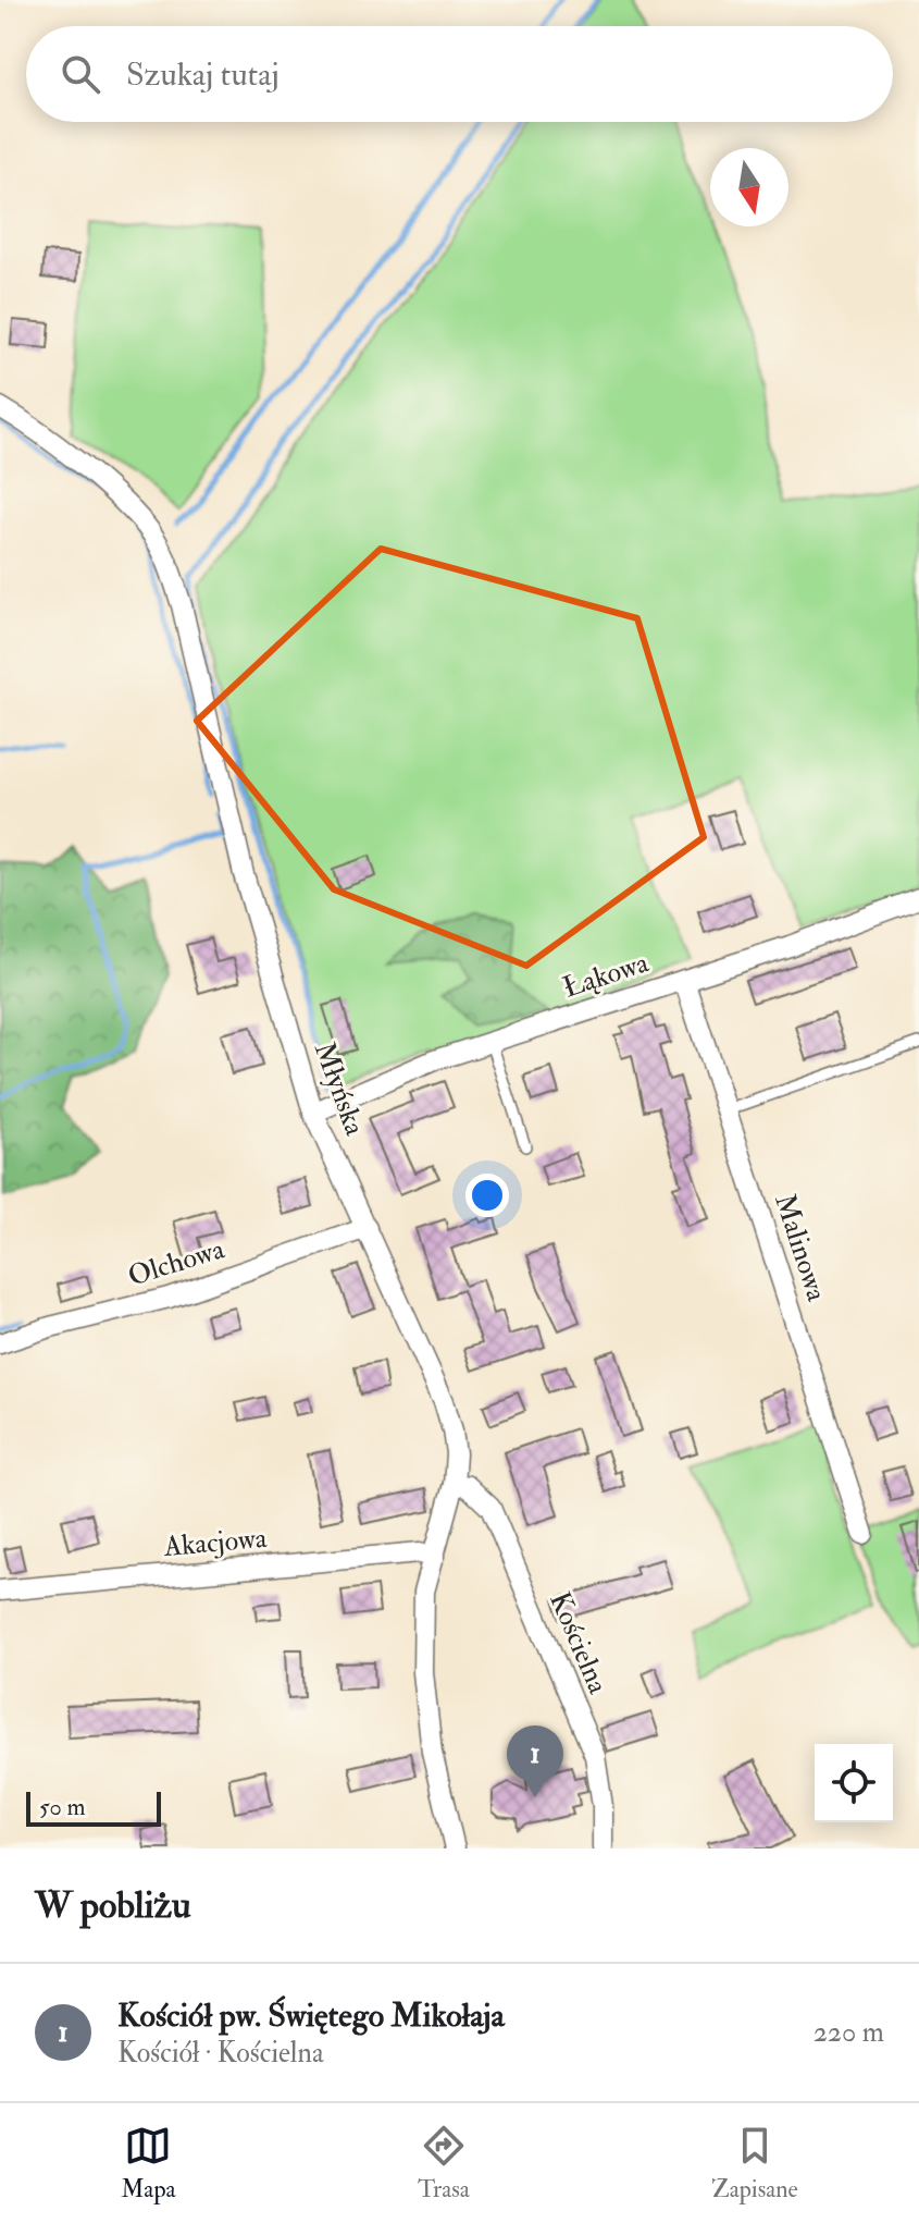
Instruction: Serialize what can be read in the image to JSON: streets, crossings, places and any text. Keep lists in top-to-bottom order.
{
  "streets": {
    "street": [
      "Łąkowa",
      "Młyńska",
      "Malinowa",
      "Olchowa",
      "Akacjowa",
      "Kościelna"
    ]
  },
  "crossings": [
    ["Łąkowa", "Młyńska"],
    ["Łąkowa", "Malinowa"],
    ["Młyńska", "Olchowa"],
    ["Młyńska", "Akacjowa"],
    ["Młyńska", "Kościelna"]
  ],
  "scale_bar": "50 m",
  "north": "bottom",
  "page": {
    "search": "Szukaj tutaj",
    "pins": "1",
    "scale": "50 m",
    "heading": "W pobliżu",
    "list": [
      {
        "mark": "1",
        "name": "Kościół pw. Świętego Mikołaja",
        "note": "Kościół · Kościelna",
        "value": "220 m"
      }
    ],
    "nav": ["Mapa", "Trasa", "Zapisane"]
  }
}
